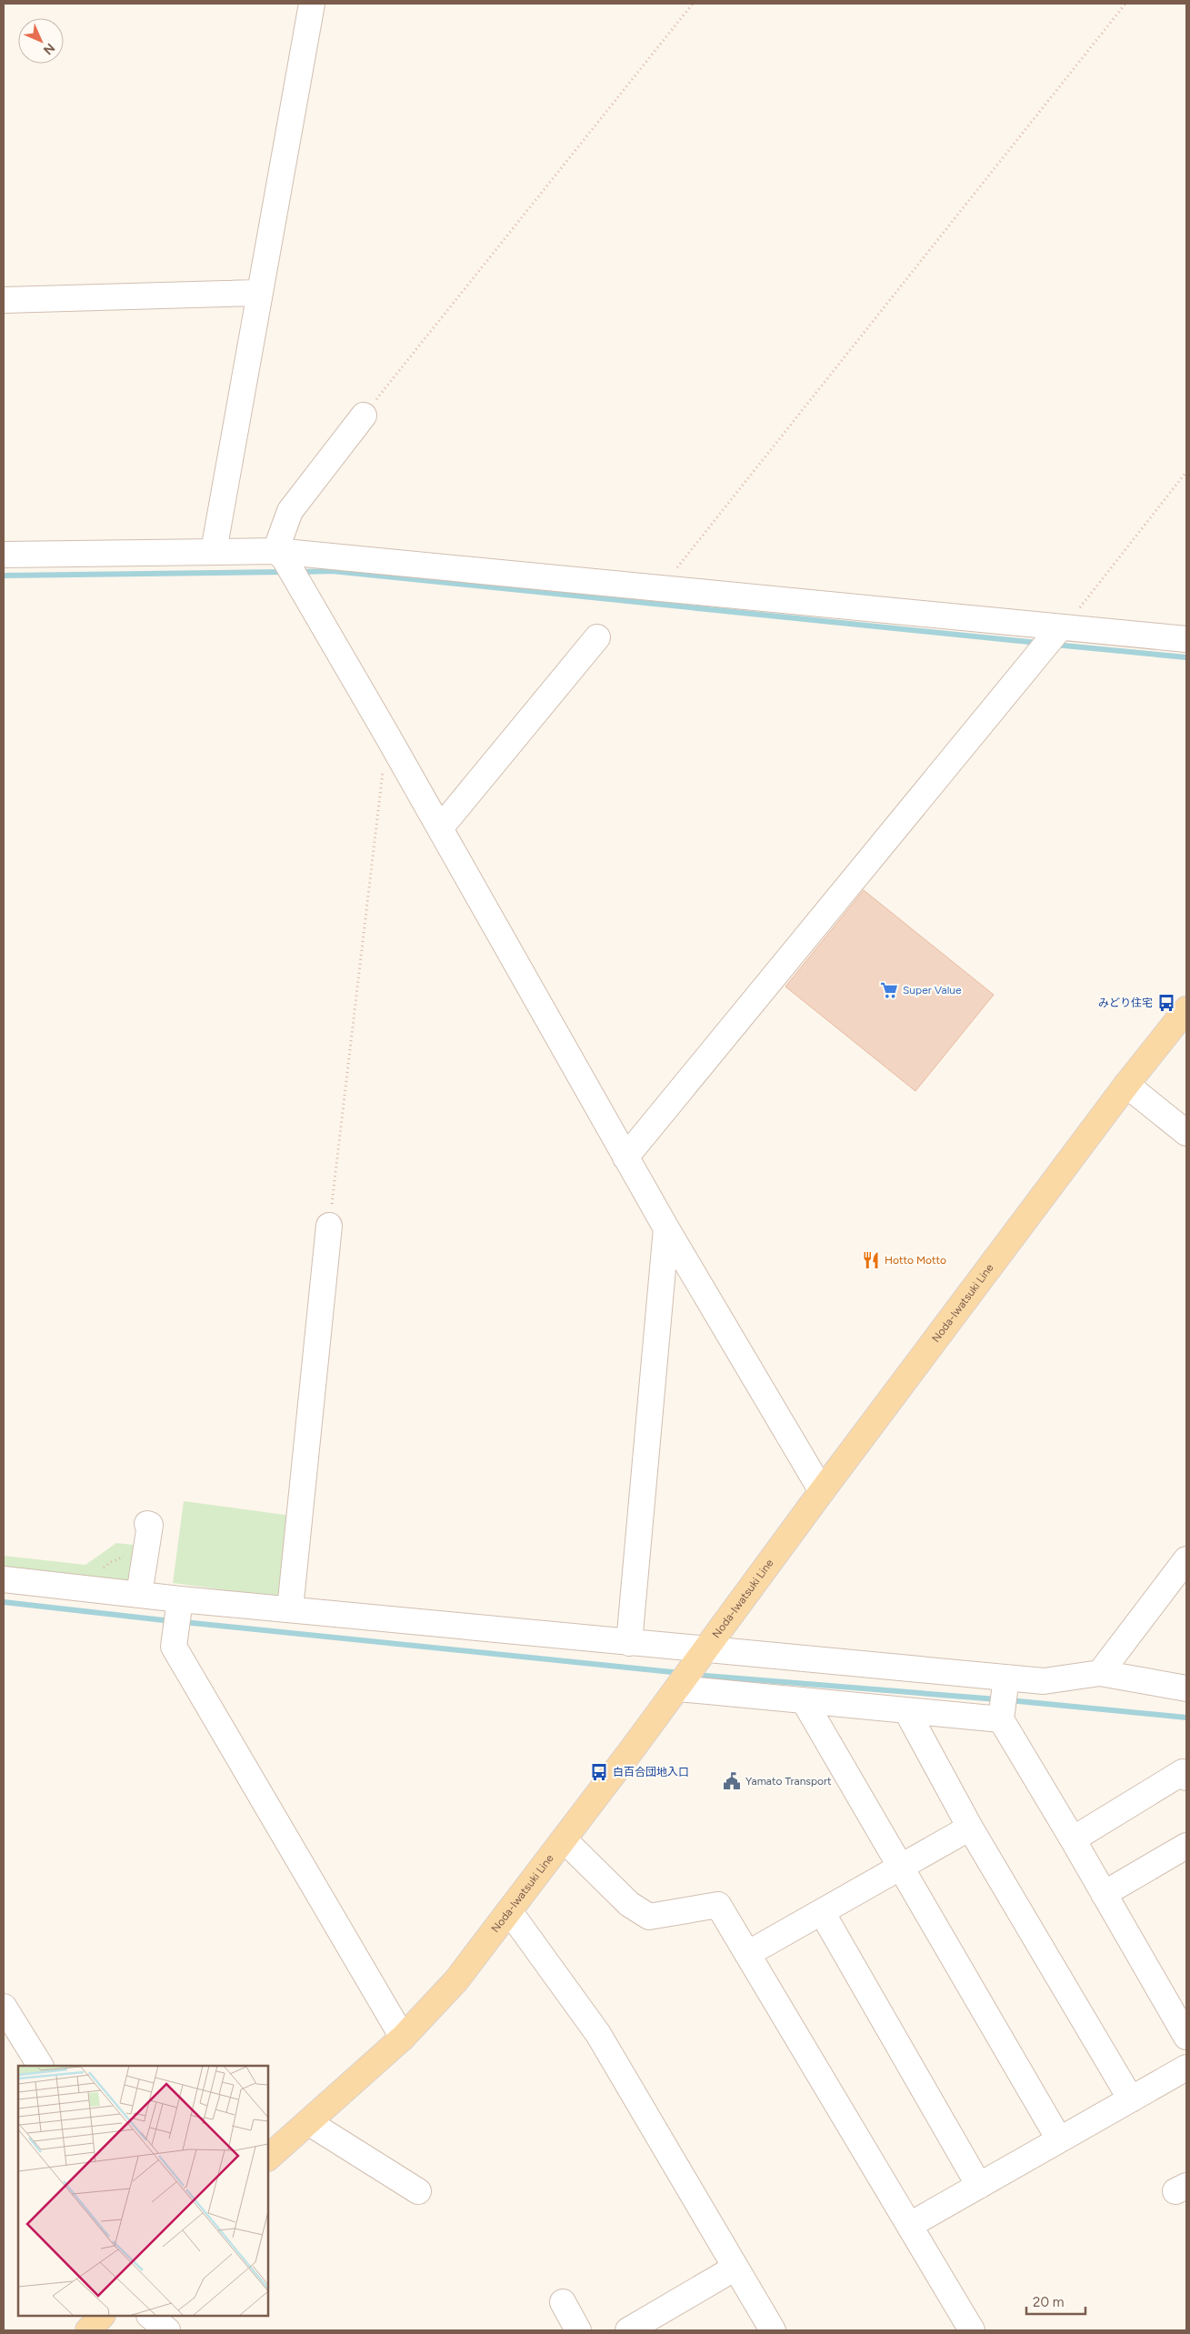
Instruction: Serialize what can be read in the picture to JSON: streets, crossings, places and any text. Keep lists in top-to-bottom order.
{
  "streets": {
    "main road": ["Noda-Iwatsuki Line"]
  },
  "places": {
    "supermarket": ["Super Value"],
    "bus stop": ["みどり住宅", "白百合団地入口"],
    "restaurant": ["Hotto Motto"],
    "public building": ["Yamato Transport"]
  },
  "scale_bar": "20 m",
  "north": "bottom right"
}
